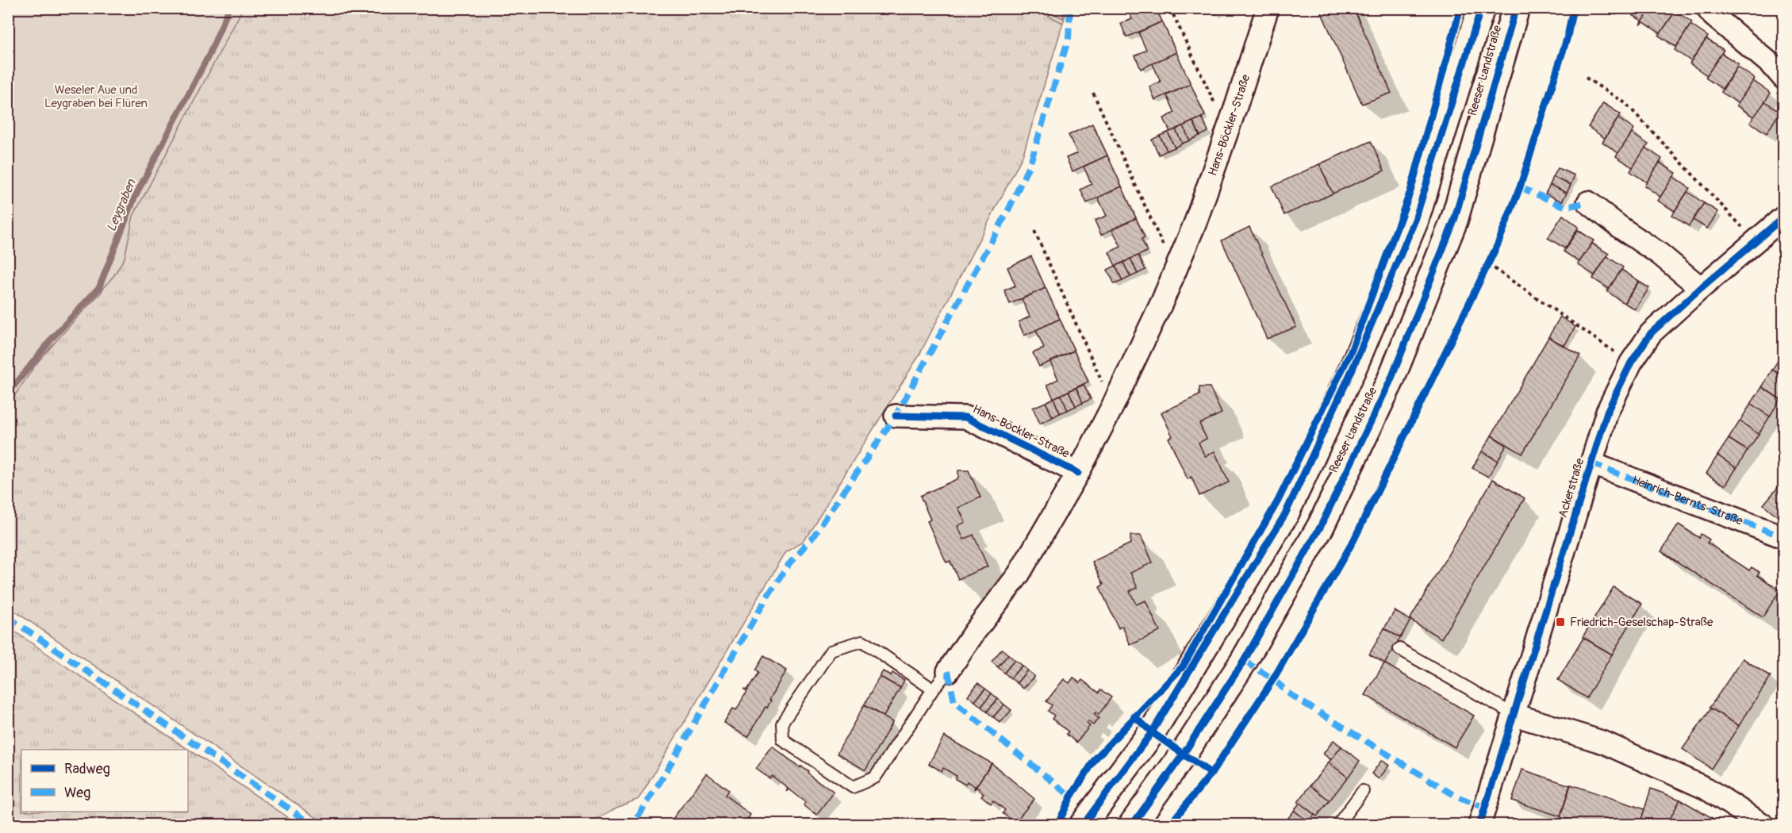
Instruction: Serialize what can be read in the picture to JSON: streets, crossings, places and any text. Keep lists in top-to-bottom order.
{
  "streets": {
    "main road": ["Reeser Landstraße"],
    "street": ["Hans-Böckler-Straße", "Ackerstraße", "Heinrich-Bernts-Straße"]
  },
  "crossings": [
    ["Ackerstraße", "Heinrich-Bernts-Straße"]
  ],
  "water": ["Leygraben"],
  "parks": ["Weseler Aue und Leygraben bei Flüren"],
  "places": {
    "transit": ["Friedrich-Geselschap-Straße"]
  },
  "legend": ["Radweg", "Weg"]
}
